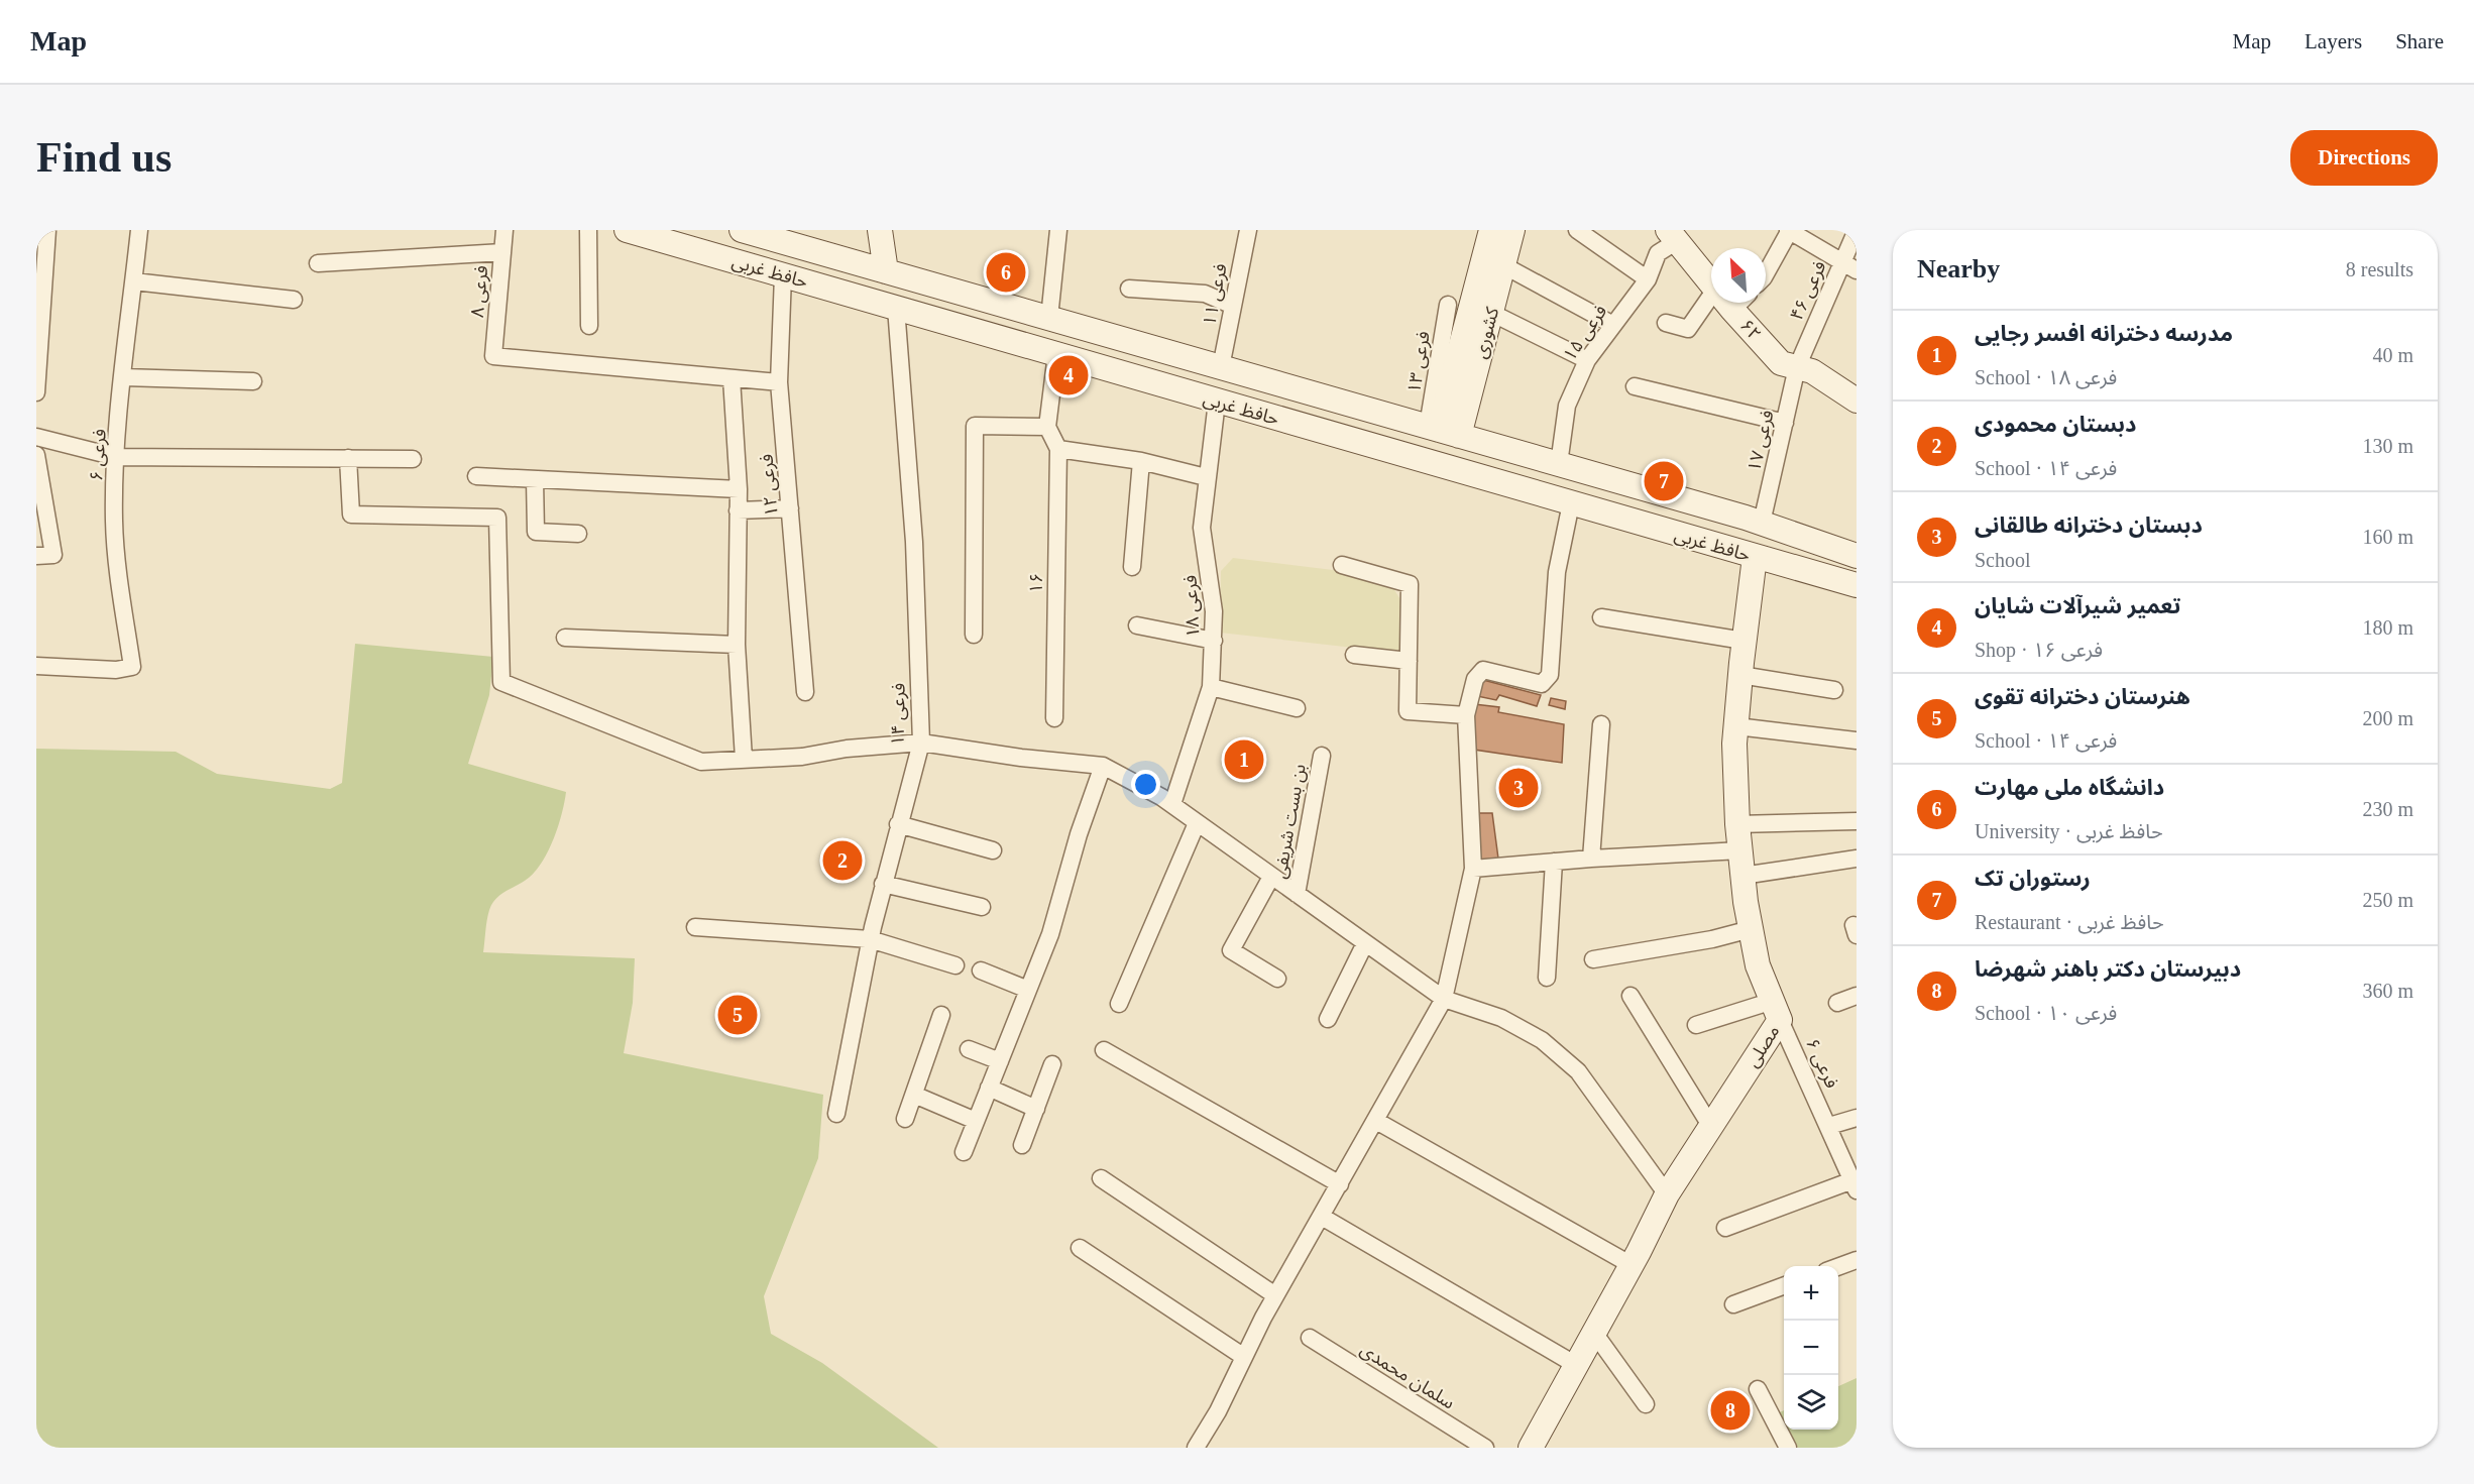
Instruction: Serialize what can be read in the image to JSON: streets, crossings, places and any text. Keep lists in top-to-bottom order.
{
  "streets": {
    "main road": [
      "حافظ غربی",
      "۶۲",
      "کشوری",
      "مصلی"
    ],
    "street": [
      "فرعی ۴۶",
      "فرعی ۸",
      "فرعی ۱۱",
      "فرعی ۱۵",
      "فرعی ۱۳",
      "فرعی ۱۷",
      "فرعی ۶",
      "فرعی ۱۲",
      "۱۶",
      "فرعی ۱۸",
      "فرعی ۱۴",
      "بن بست شریفی",
      "سلمان محمدی"
    ]
  },
  "crossings": [
    ["حافظ غربی", "فرعی ۱۱"],
    ["حافظ غربی", "کشوری"],
    ["حافظ غربی", "فرعی ۱۵"],
    ["حافظ غربی", "فرعی ۱۳"],
    ["حافظ غربی", "فرعی ۱۷"],
    ["حافظ غربی", "فرعی ۱۲"],
    ["حافظ غربی", "۱۶"],
    ["حافظ غربی", "فرعی ۱۸"],
    ["حافظ غربی", "فرعی ۱۴"],
    ["حافظ غربی", "مصلی"],
    ["فرعی ۴۶", "۶۲"],
    ["فرعی ۴۶", "فرعی ۱۷"],
    ["۶۲", "فرعی ۱۵"],
    ["۶۲", "فرعی ۱۷"],
    ["کشوری", "فرعی ۱۳"],
    ["فرعی ۶", "مصلی"]
  ],
  "north": "top left",
  "page": {
    "header": "Map",
    "nav": ["Map", "Layers", "Share"],
    "buttons": "Directions",
    "title": "Find us",
    "heading": ["Nearby", "8 results"],
    "pins": [
      "6",
      "4",
      "7",
      "1",
      "3",
      "2",
      "5",
      "8"
    ],
    "list": [
      {
        "mark": "1",
        "name": "مدرسه دخترانه افسر رجایی",
        "note": "School · فرعی ۱۸",
        "value": "40 m"
      },
      {
        "mark": "2",
        "name": "دبستان محمودی",
        "note": "School · فرعی ۱۴",
        "value": "130 m"
      },
      {
        "mark": "3",
        "name": "دبستان دخترانه طالقانی",
        "note": "School",
        "value": "160 m"
      },
      {
        "mark": "4",
        "name": "تعمیر شیرآلات شایان",
        "note": "Shop · فرعی ۱۶",
        "value": "180 m"
      },
      {
        "mark": "5",
        "name": "هنرستان دخترانه تقوی",
        "note": "School · فرعی ۱۴",
        "value": "200 m"
      },
      {
        "mark": "6",
        "name": "دانشگاه ملی مهارت",
        "note": "University · حافظ غربی",
        "value": "230 m"
      },
      {
        "mark": "7",
        "name": "رستوران تک",
        "note": "Restaurant · حافظ غربی",
        "value": "250 m"
      },
      {
        "mark": "8",
        "name": "دبیرستان دکتر باهنر شهرضا",
        "note": "School · فرعی ۱۰",
        "value": "360 m"
      }
    ],
    "map_buttons": ["+", "−"]
  }
}
